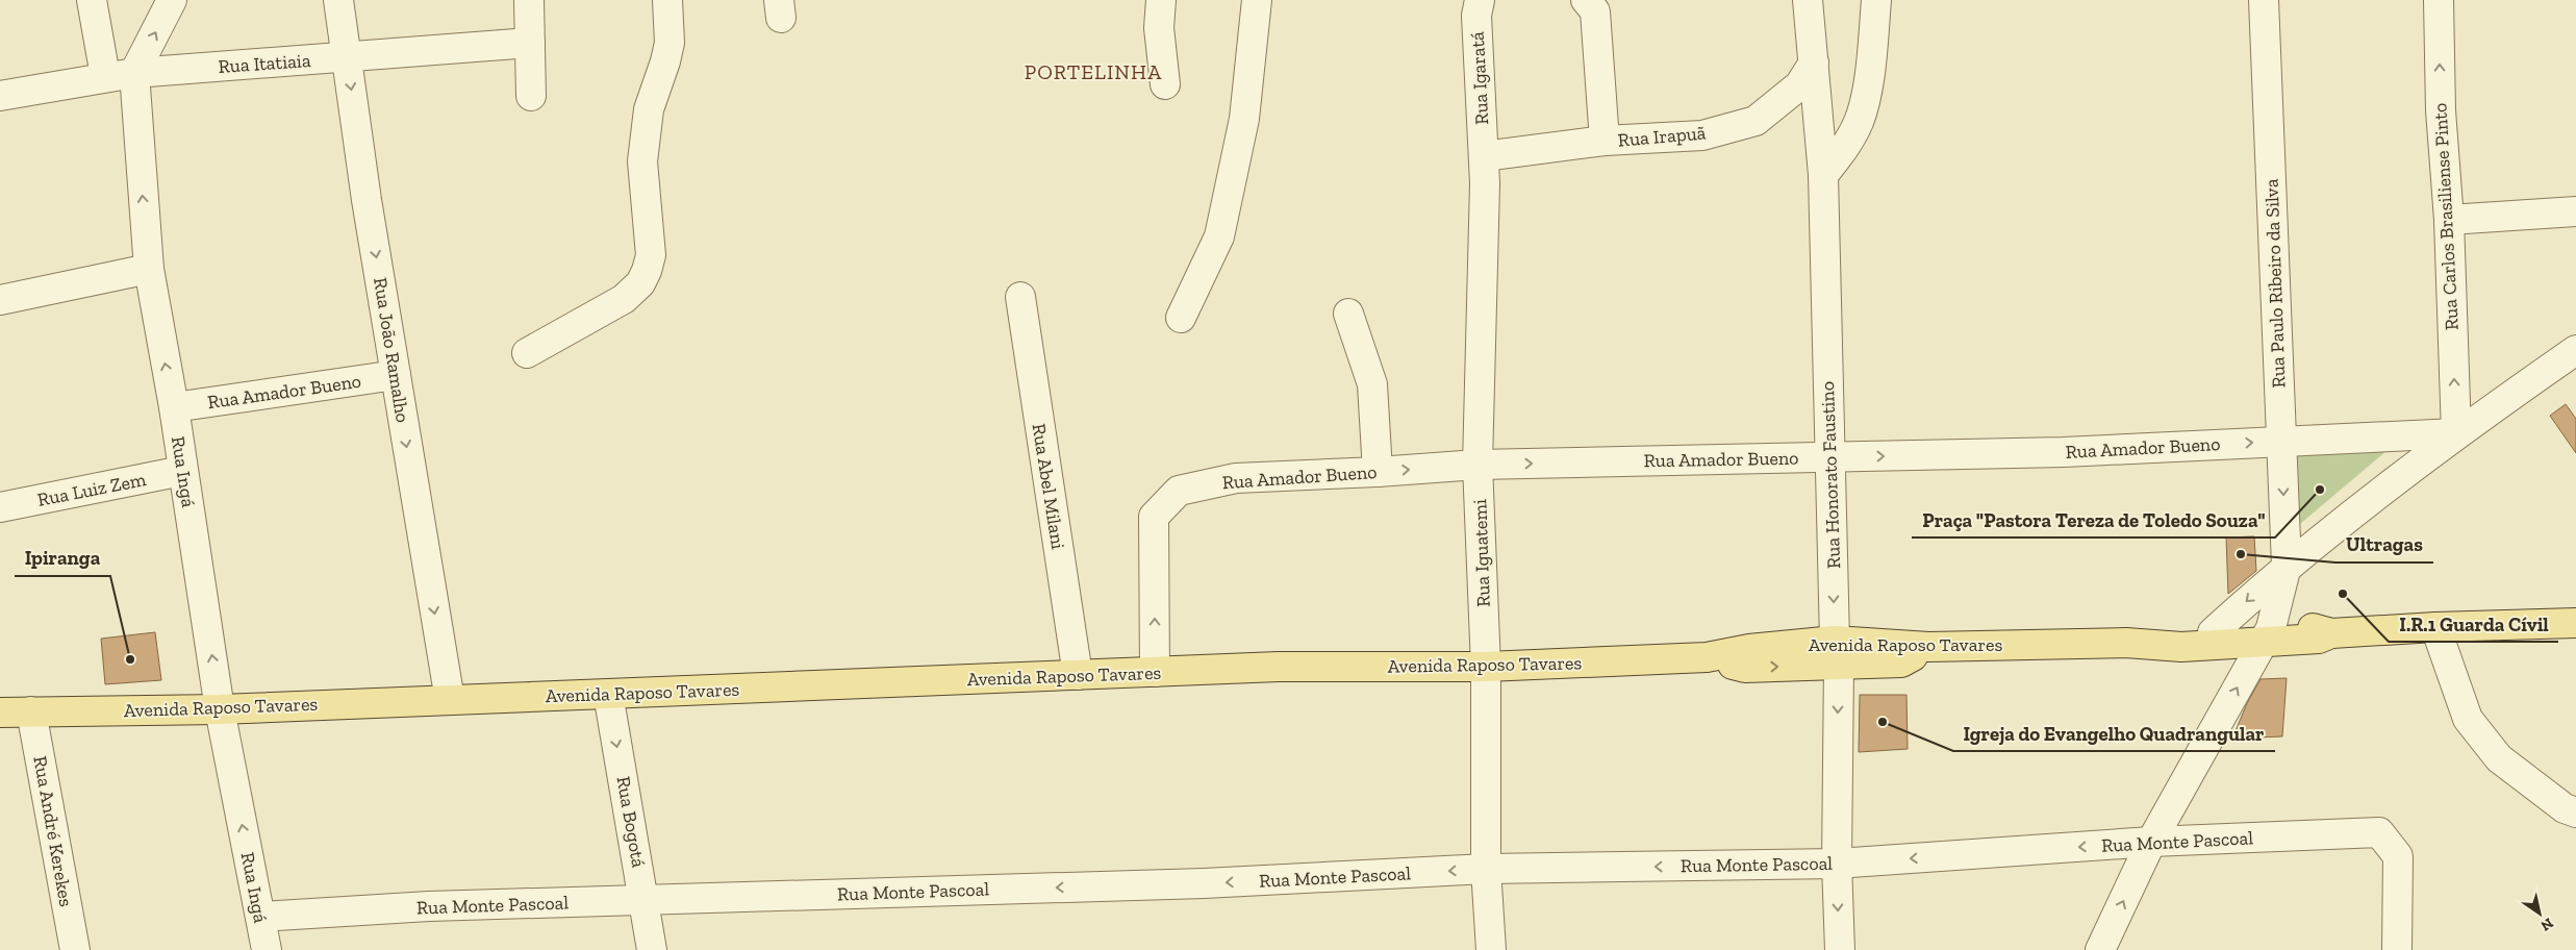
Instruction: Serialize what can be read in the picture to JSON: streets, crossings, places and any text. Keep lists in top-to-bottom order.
{
  "streets": {
    "main road": ["Avenida Raposo Tavares"],
    "street": [
      "Rua Itatiaia",
      "Rua Igaratá",
      "Rua Irapuã",
      "Rua Carlos Brasiliense Pinto",
      "Rua Paulo Ribeiro da Silva",
      "Rua João Ramalho",
      "Rua Amador Bueno",
      "Rua Ingá",
      "Rua Honorato Faustino",
      "Rua Abel Milani",
      "Rua Luiz Zem",
      "Rua Iguatemi",
      "Rua Bogotá",
      "Rua André Kerekes",
      "Rua Monte Pascoal"
    ]
  },
  "crossings": [
    ["Rua Itatiaia", "Rua João Ramalho"],
    ["Rua Itatiaia", "Rua Ingá"],
    ["Rua Igaratá", "Rua Irapuã"],
    ["Rua Igaratá", "Rua Iguatemi"],
    ["Rua Irapuã", "Rua Honorato Faustino"],
    ["Rua Irapuã", "Rua Iguatemi"],
    ["Rua Carlos Brasiliense Pinto", "Rua Amador Bueno"],
    ["Rua Paulo Ribeiro da Silva", "Rua Amador Bueno"],
    ["Rua Paulo Ribeiro da Silva", "Avenida Raposo Tavares"],
    ["Rua Paulo Ribeiro da Silva", "Rua Monte Pascoal"],
    ["Rua João Ramalho", "Rua Amador Bueno"],
    ["Rua João Ramalho", "Avenida Raposo Tavares"],
    ["Rua Amador Bueno", "Rua Ingá"],
    ["Rua Amador Bueno", "Rua Honorato Faustino"],
    ["Rua Amador Bueno", "Rua Iguatemi"],
    ["Rua Amador Bueno", "Avenida Raposo Tavares"],
    ["Rua Ingá", "Rua Luiz Zem"],
    ["Rua Ingá", "Avenida Raposo Tavares"],
    ["Rua Ingá", "Rua Monte Pascoal"],
    ["Rua Honorato Faustino", "Avenida Raposo Tavares"],
    ["Rua Honorato Faustino", "Rua Monte Pascoal"],
    ["Rua Abel Milani", "Avenida Raposo Tavares"],
    ["Rua Iguatemi", "Avenida Raposo Tavares"],
    ["Rua Iguatemi", "Rua Monte Pascoal"],
    ["Avenida Raposo Tavares", "Rua Bogotá"],
    ["Avenida Raposo Tavares", "Rua André Kerekes"],
    ["Rua Bogotá", "Rua Monte Pascoal"]
  ],
  "one_way": [
    "Rua Carlos Brasiliense Pinto",
    "Rua João Ramalho",
    "Rua Amador Bueno",
    "Rua Ingá",
    "Rua Honorato Faustino",
    "Rua Bogotá",
    "Rua Monte Pascoal"
  ],
  "districts": ["PORTELINHA"],
  "places": [
    "Praça \"Pastora Tereza de Toledo Souza\"",
    "Ultragas",
    "I.R.1 Guarda Cívil",
    "Ipiranga",
    "Igreja do Evangelho Quadrangular"
  ],
  "north": "bottom right"
}
